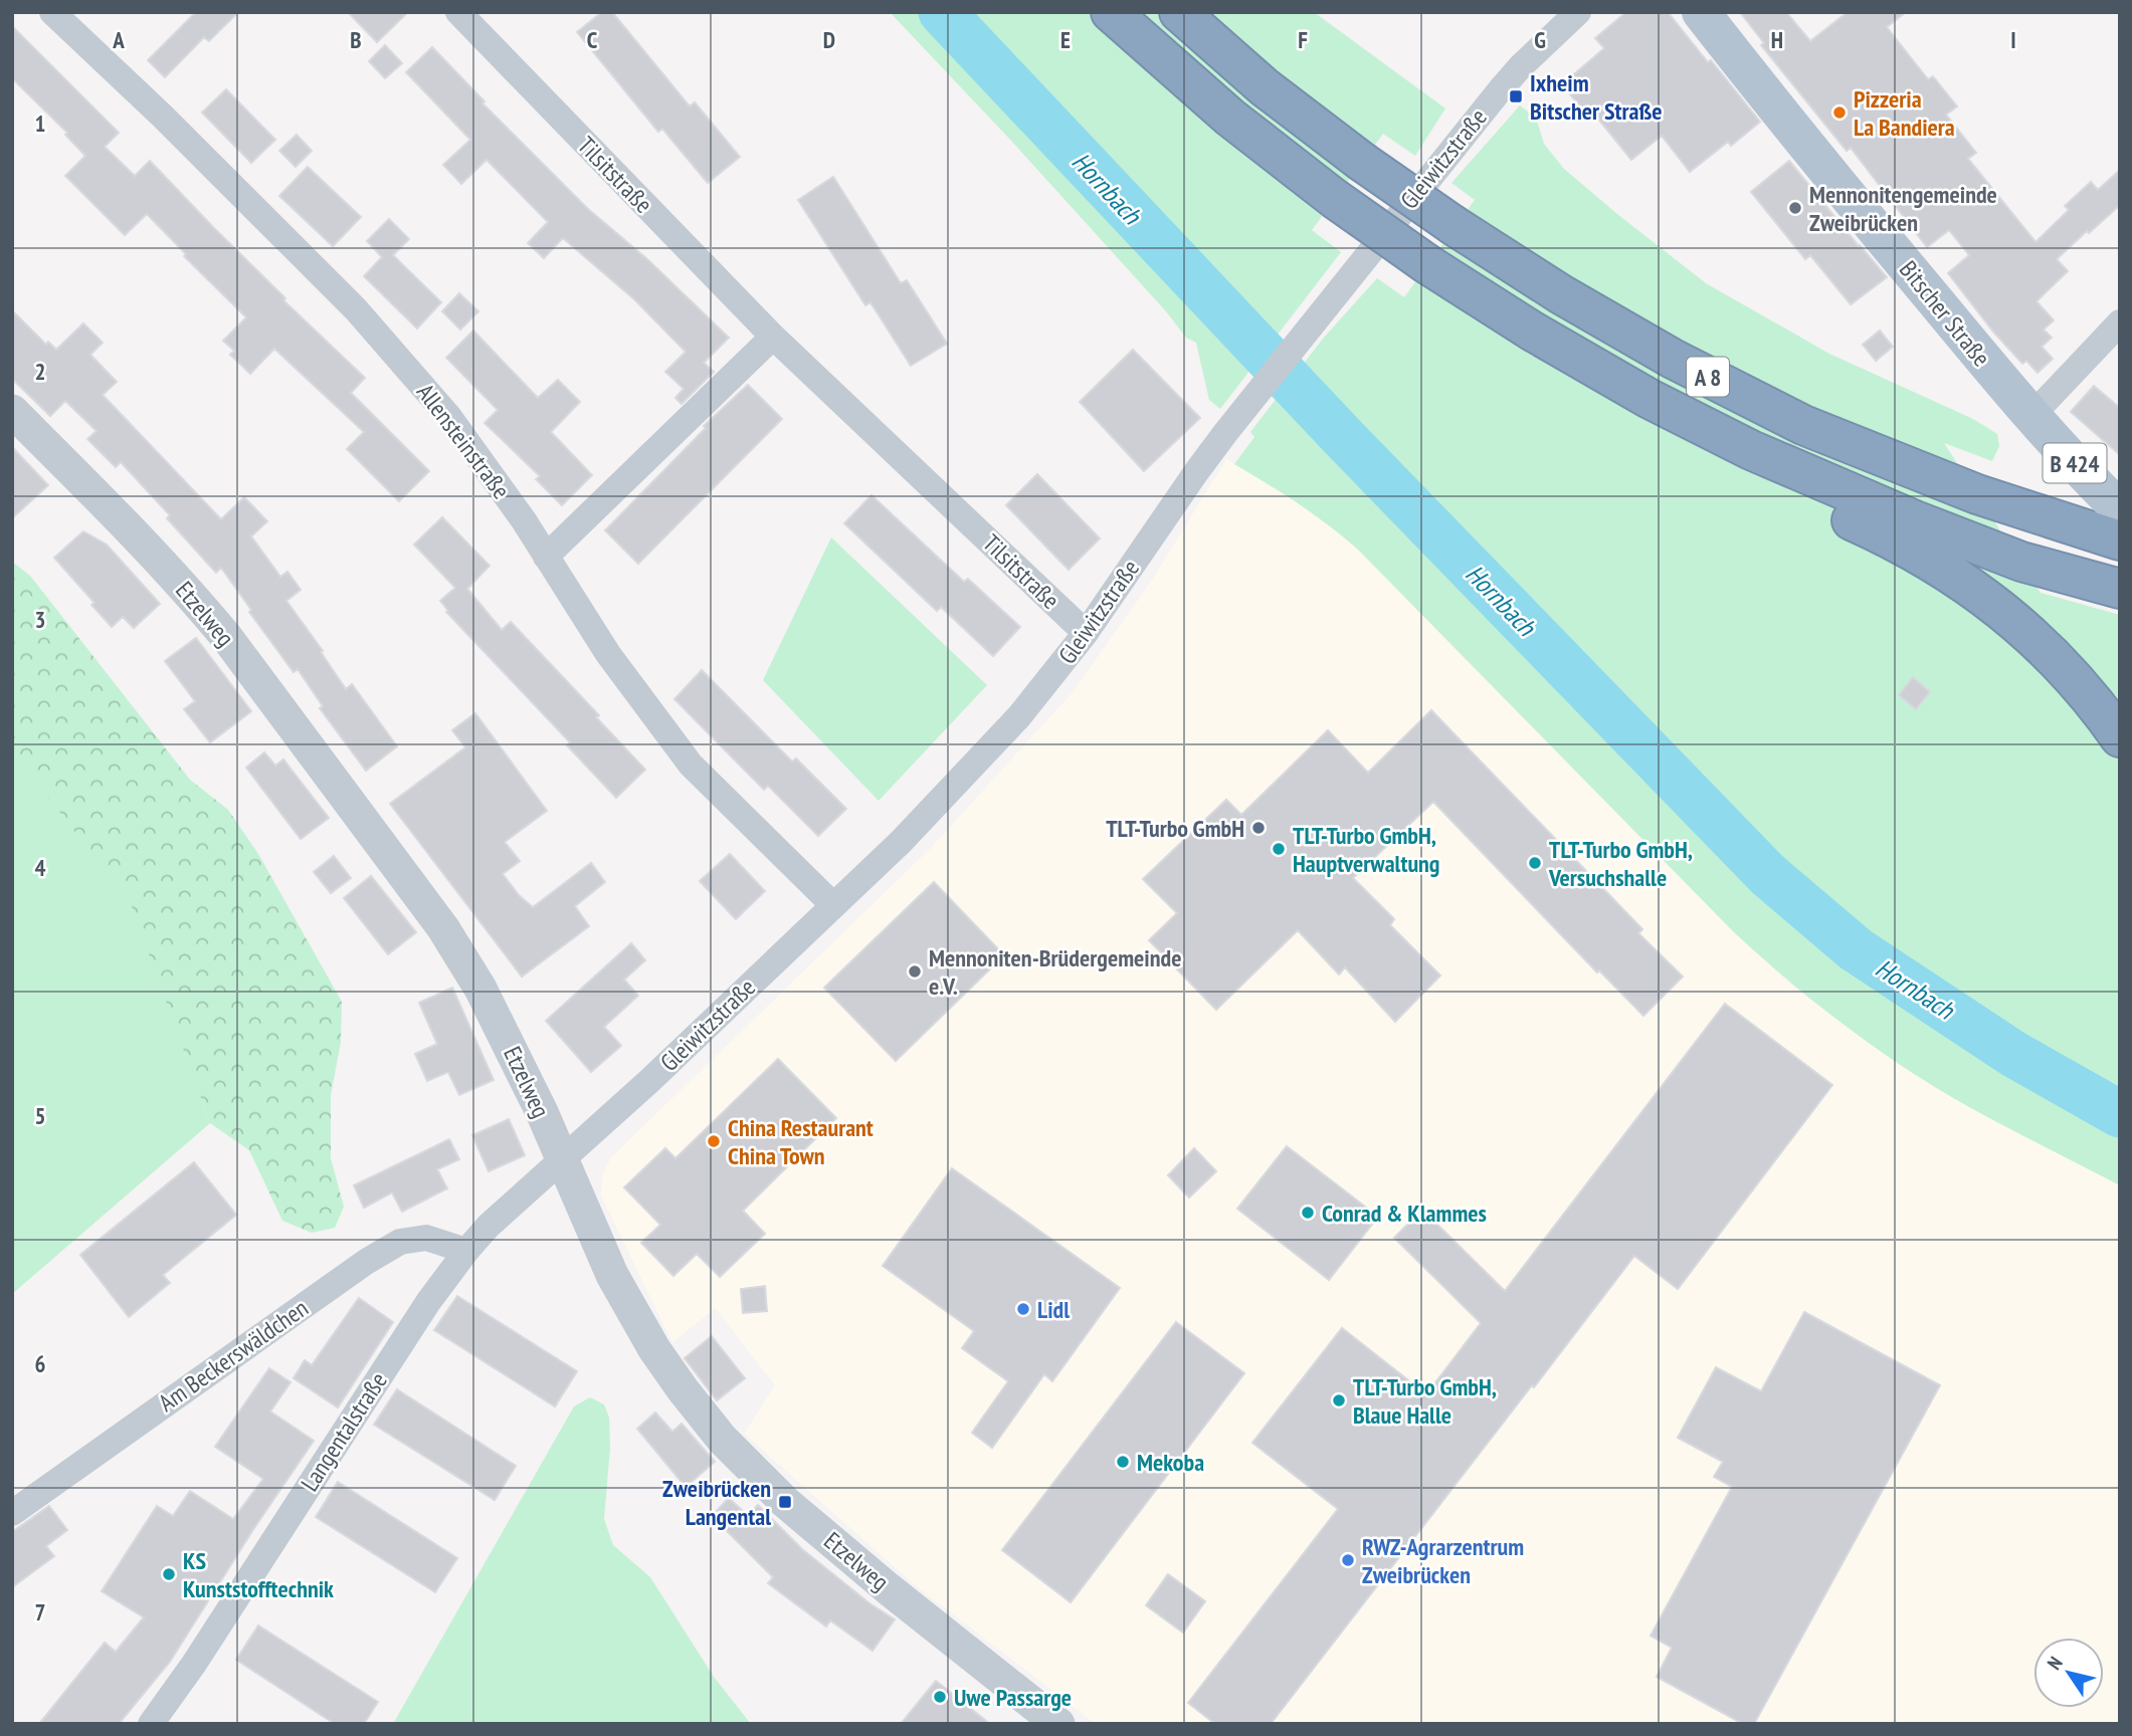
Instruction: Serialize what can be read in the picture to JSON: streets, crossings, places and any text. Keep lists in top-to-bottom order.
{
  "streets": {
    "highway": ["A 8"],
    "main road": ["Bitscher Straße", "B 424"],
    "street": [
      "Gleiwitzstraße",
      "Tilsitstraße",
      "Allensteinstraße",
      "Etzelweg",
      "Am Beckerswäldchen",
      "Langentalstraße"
    ]
  },
  "crossings": [
    ["Gleiwitzstraße", "Tilsitstraße"],
    ["Gleiwitzstraße", "Allensteinstraße"],
    ["Gleiwitzstraße", "Etzelweg"],
    ["Gleiwitzstraße", "Langentalstraße"],
    ["Etzelweg", "Langentalstraße"],
    ["Am Beckerswäldchen", "Langentalstraße"]
  ],
  "water": ["Hornbach"],
  "places": {
    "transit": ["Ixheim Bitscher Straße", "Zweibrücken Langental"],
    "other": [
      "Pizzeria La Bandiera",
      "Mennonitengemeinde Zweibrücken",
      "TLT-Turbo GmbH",
      "TLT-Turbo GmbH, Hauptverwaltung",
      "TLT-Turbo GmbH, Versuchshalle",
      "Mennoniten-Brüdergemeinde e.V.",
      "China Restaurant China Town",
      "Conrad & Klammes",
      "Lidl",
      "TLT-Turbo GmbH, Blaue Halle",
      "Mekoba",
      "RWZ-Agrarzentrum Zweibrücken",
      "KS Kunststofftechnik",
      "Uwe Passarge"
    ]
  },
  "north": "top left",
  "grid": {
    "columns": [
      "A",
      "B",
      "C",
      "D",
      "E",
      "F",
      "G",
      "H",
      "I"
    ],
    "rows": [
      "1",
      "2",
      "3",
      "4",
      "5",
      "6",
      "7"
    ]
  }
}
